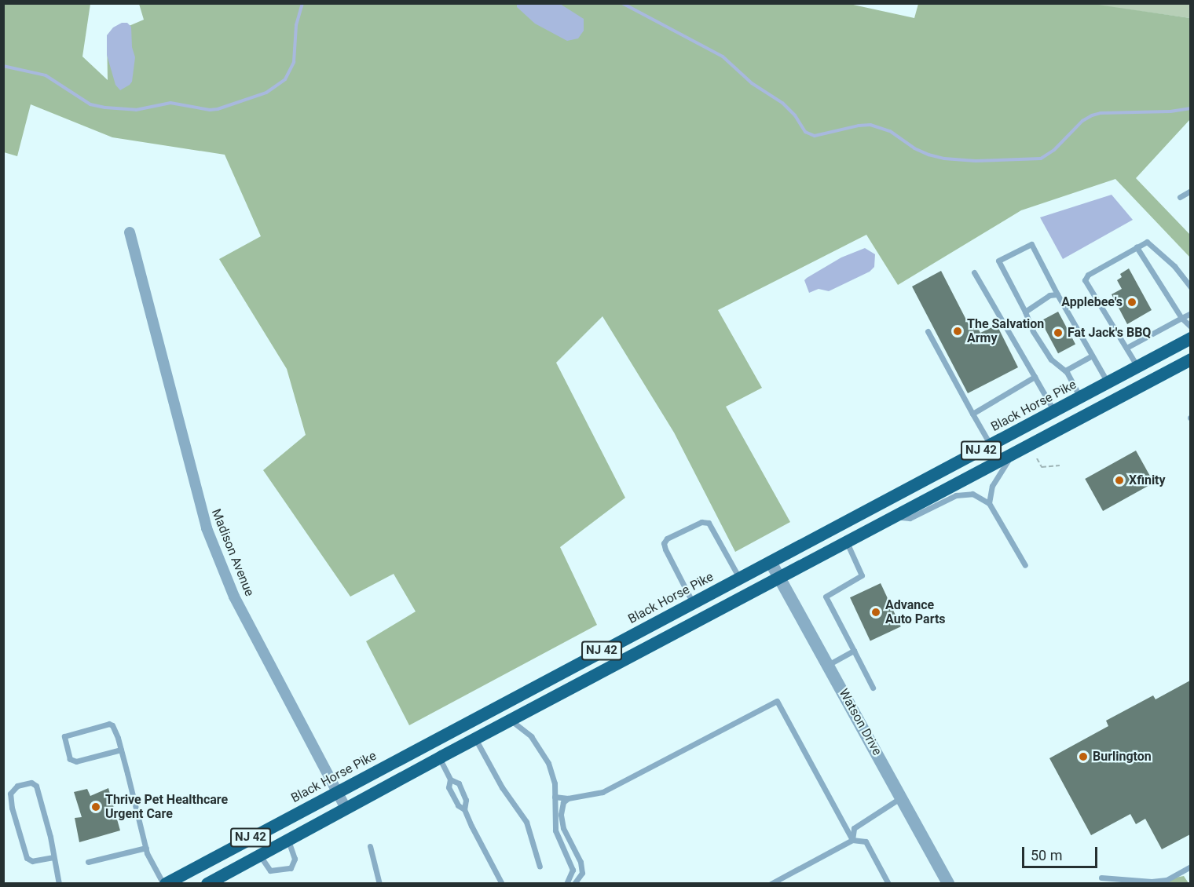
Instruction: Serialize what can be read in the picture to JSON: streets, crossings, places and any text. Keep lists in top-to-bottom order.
{
  "streets": {
    "highway": ["Black Horse Pike", "NJ 42"],
    "street": ["Madison Avenue", "Watson Drive"]
  },
  "crossings": [
    ["Black Horse Pike", "Madison Avenue"],
    ["Black Horse Pike", "Watson Drive"],
    ["NJ 42", "Madison Avenue"],
    ["NJ 42", "Watson Drive"]
  ],
  "places": [
    "Applebee's",
    "The Salvation Army",
    "Fat Jack's BBQ",
    "Xfinity",
    "Advance Auto Parts",
    "Burlington",
    "Thrive Pet Healthcare Urgent Care"
  ],
  "scale_bar": "50 m"
}
